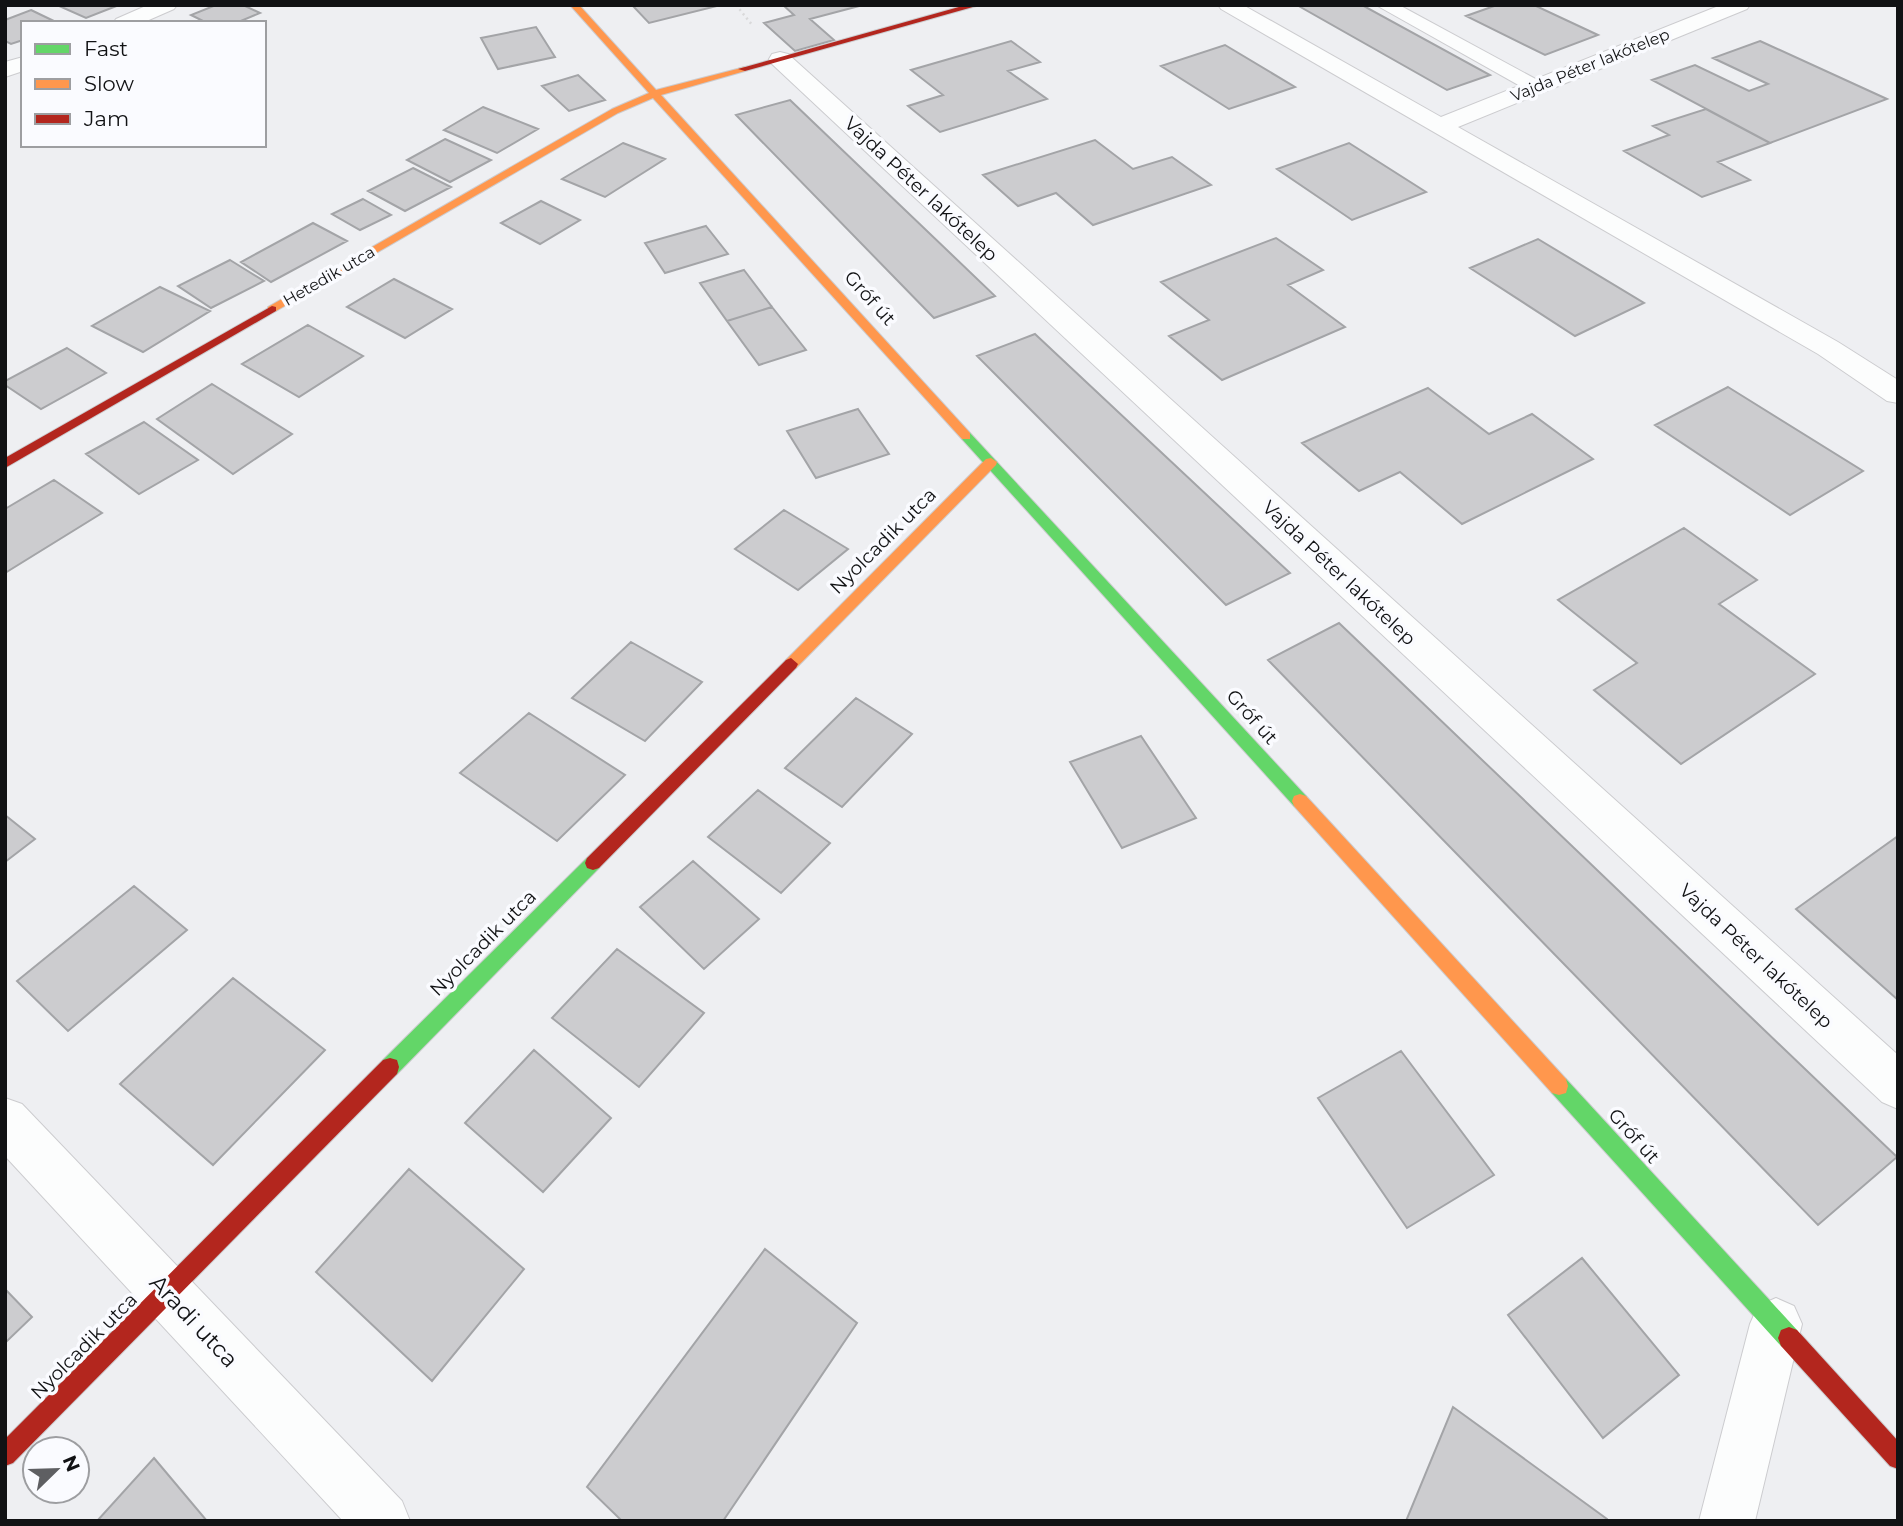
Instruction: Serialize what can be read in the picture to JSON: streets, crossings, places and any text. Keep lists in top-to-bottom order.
{
  "streets": {
    "street": [
      "Vajda Péter lakótelep",
      "Hetedik utca",
      "Gróf út",
      "Nyolcadik utca",
      "Aradi utca"
    ]
  },
  "crossings": [
    ["Hetedik utca", "Gróf út"],
    ["Gróf út", "Nyolcadik utca"],
    ["Nyolcadik utca", "Aradi utca"]
  ],
  "legend": ["Fast", "Slow", "Jam"],
  "north": "top right"
}
